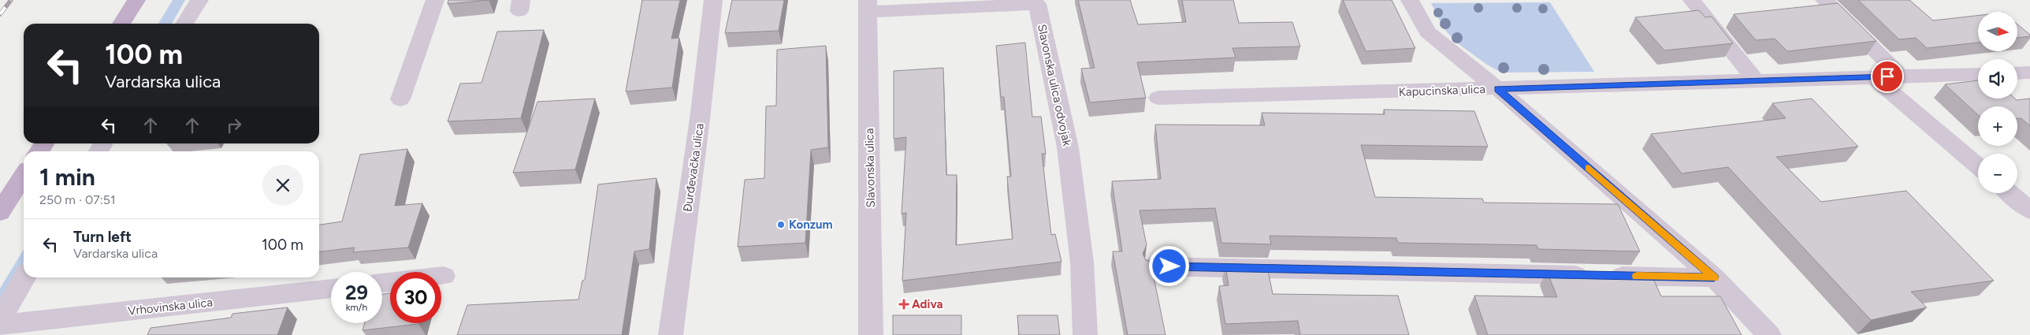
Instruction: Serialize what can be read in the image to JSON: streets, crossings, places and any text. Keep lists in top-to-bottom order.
{
  "streets": {
    "street": [
      "Slavonska ulica odvojak",
      "Kapucinska ulica",
      "Đurđevačka ulica",
      "Slavonska ulica",
      "Vrhovinska ulica"
    ]
  },
  "crossings": [
    ["Slavonska ulica odvojak", "Slavonska ulica"]
  ],
  "places": {
    "other": ["Konzum"],
    "health": ["Adiva"]
  },
  "north": "right",
  "page": {
    "map_buttons": ["+", "−"],
    "turn": ["100 m", "Vardarska ulica"],
    "heading": ["1 min", "250 m · 07:51"],
    "list": [
      {
        "name": "Turn left",
        "note": "Vardarska ulica",
        "value": "100 m"
      }
    ],
    "speed": "29 km/h",
    "limit": "30"
  }
}
